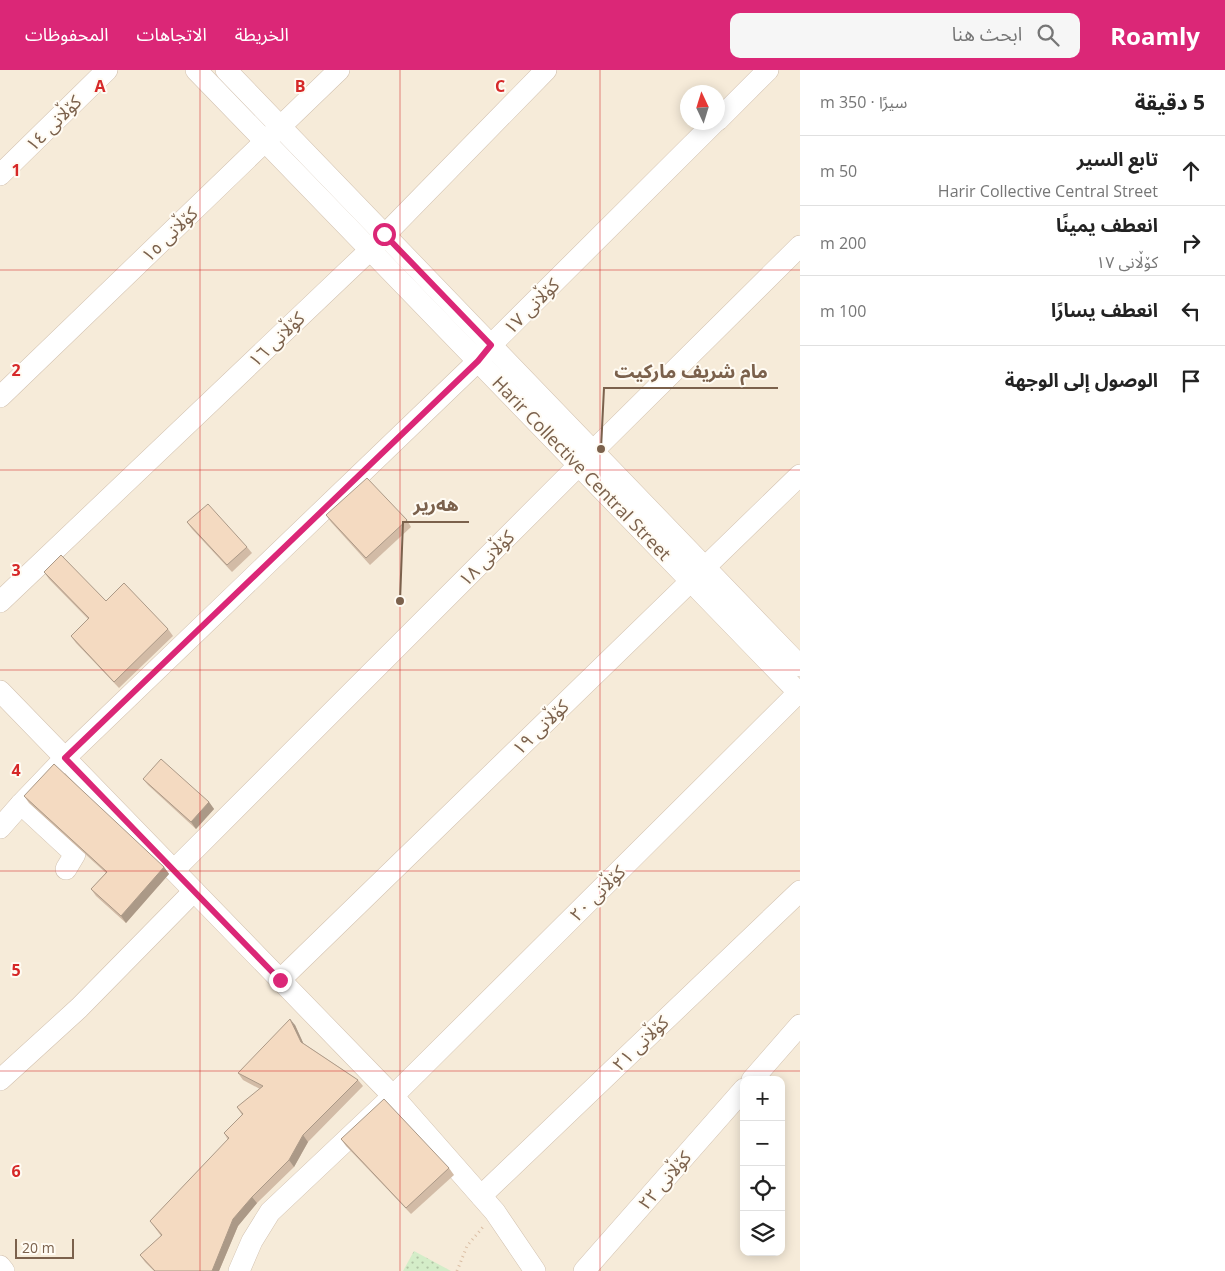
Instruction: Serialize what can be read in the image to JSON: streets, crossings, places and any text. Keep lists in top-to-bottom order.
{
  "streets": {
    "street": [
      "کۆڵانی ١٤",
      "کۆڵانی ١٥",
      "کۆڵانی ١٧",
      "کۆڵانی ١٦",
      "Harir Collective Central Street",
      "کۆڵانی ١٨",
      "کۆڵانی ١٩",
      "کۆڵانی ٢٠",
      "کۆڵانی ٢١",
      "کۆڵانی ٢٢"
    ]
  },
  "crossings": [
    ["کۆڵانی ١٥", "Harir Collective Central Street"],
    ["کۆڵانی ١٧", "Harir Collective Central Street"],
    ["کۆڵانی ١٦", "Harir Collective Central Street"],
    ["Harir Collective Central Street", "کۆڵانی ١٨"],
    ["Harir Collective Central Street", "کۆڵانی ١٩"],
    ["Harir Collective Central Street", "کۆڵانی ٢٠"]
  ],
  "places": ["مام شریف مارکیت", "هەریر"],
  "scale_bar": "20 m",
  "north": "top",
  "page": {
    "header": "Roamly",
    "search": "ابحث هنا",
    "nav": ["الخريطة", "الاتجاهات", "المحفوظات"],
    "heading": ["5 دقيقة", "سيرًا · 350 m"],
    "list": [
      ["تابع السير", "Harir Collective Central Street", "50 m"],
      ["انعطف يمينًا", "کۆڵانی ١٧", "200 m"],
      ["انعطف يسارًا", "100 m"],
      "الوصول إلى الوجهة"
    ],
    "map_buttons": ["+", "−"],
    "scale": "20 m"
  },
  "grid": {
    "columns": ["A", "B", "C"],
    "rows": [
      "1",
      "2",
      "3",
      "4",
      "5",
      "6"
    ]
  }
}
